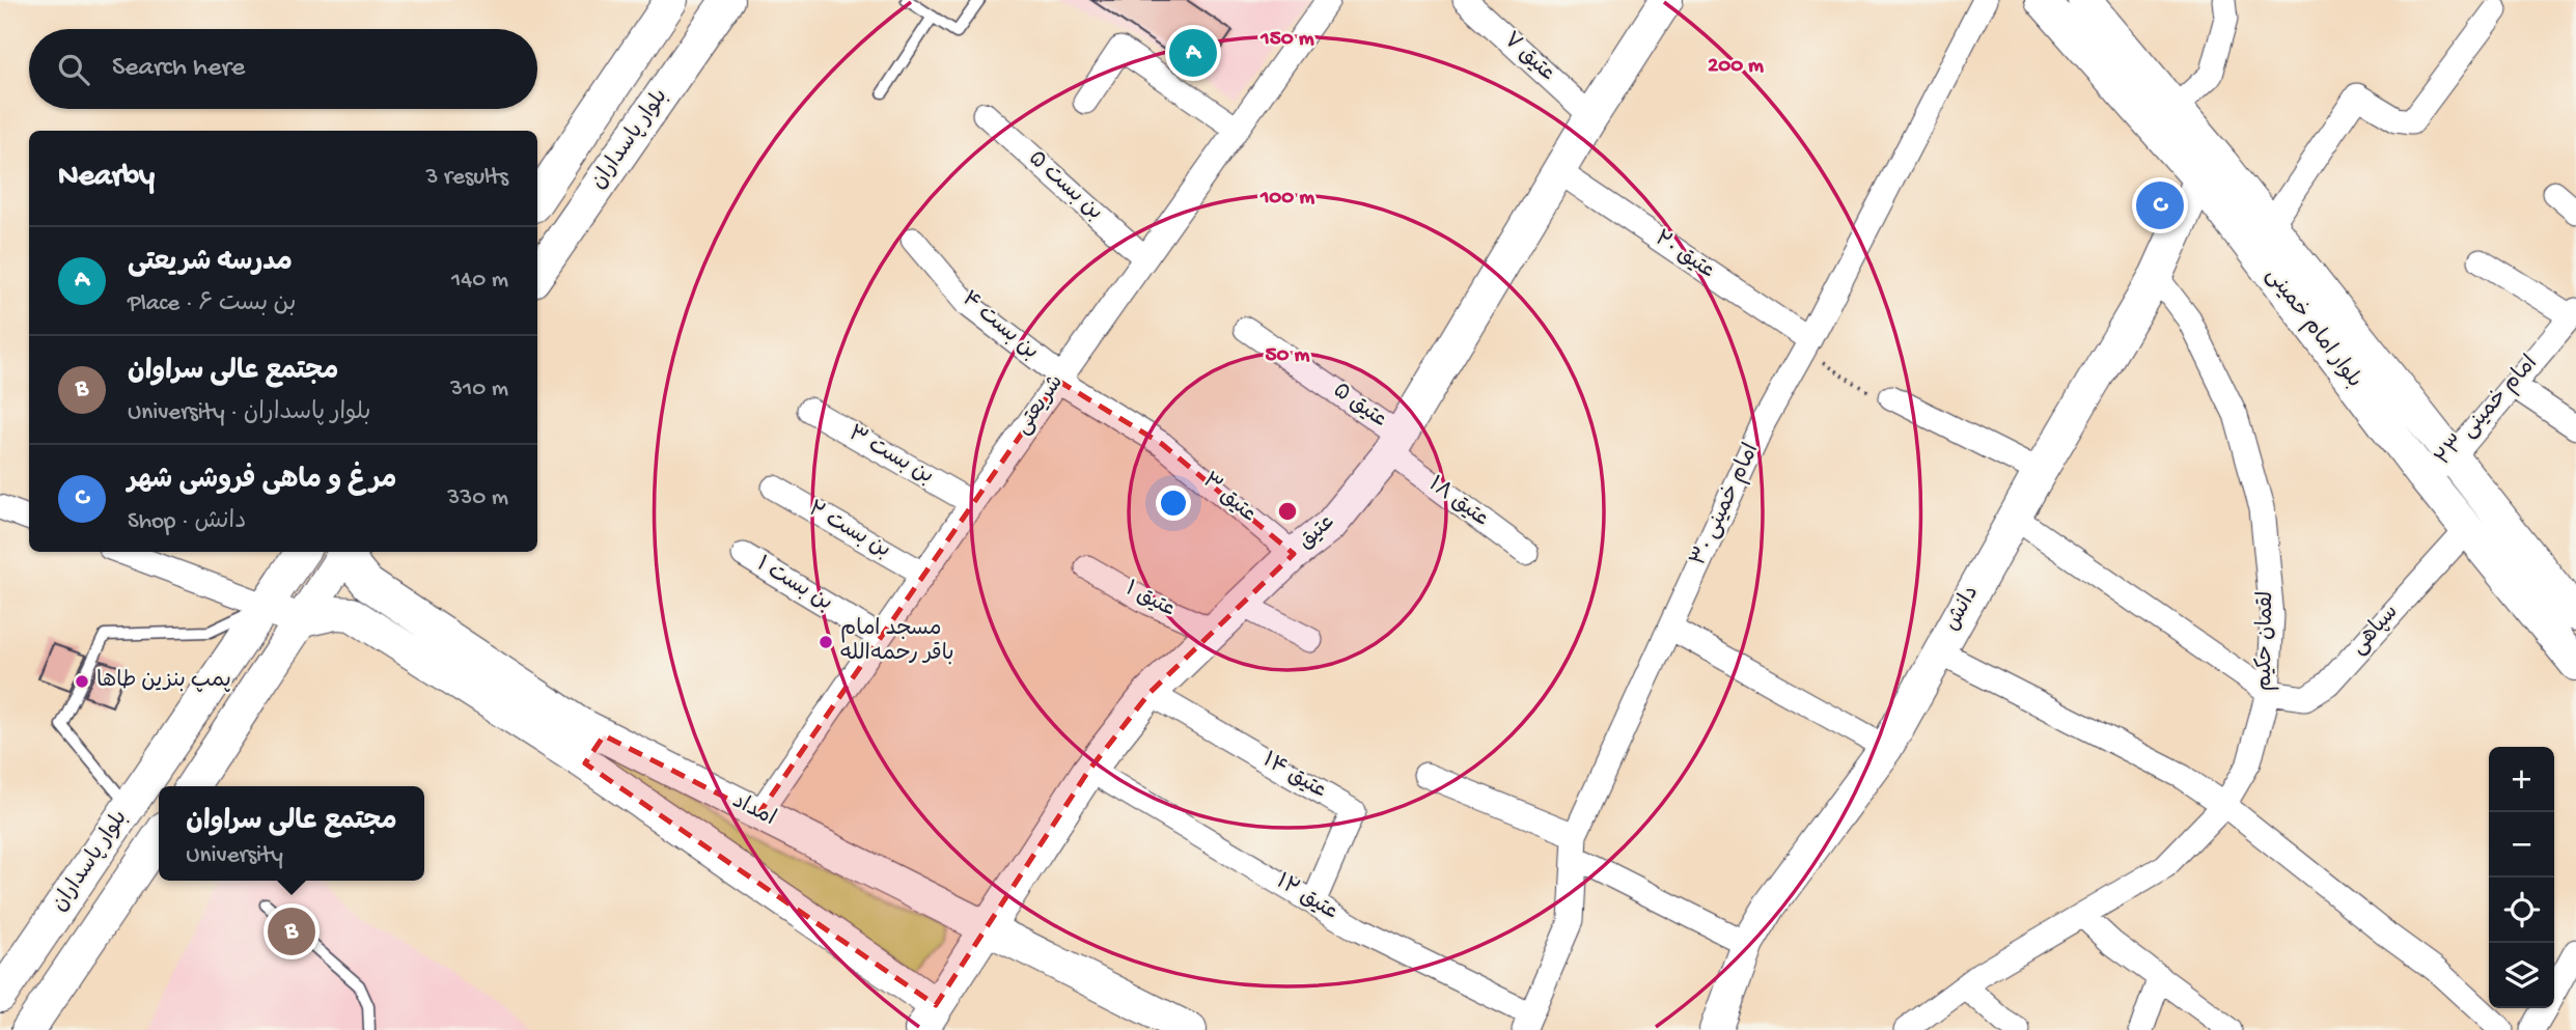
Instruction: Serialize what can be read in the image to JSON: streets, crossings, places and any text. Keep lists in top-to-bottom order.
{
  "streets": {
    "street": [
      "عتیق ۷",
      "بلوار پاسداران",
      "بن بست ۵",
      "عتیق ۲۰",
      "بن بست ۴",
      "بلوار امام خمینی",
      "شریعتی",
      "عتیق ۵",
      "امام خمینی ۲۳",
      "بن بست ۳",
      "عتیق ۳",
      "عتیق ۱۸",
      "امام خمینی ۳۰",
      "بن بست ۲",
      "عتیق",
      "بن بست ۱",
      "عتیق ۱",
      "دانش",
      "سپاهی",
      "لقمان حکیم",
      "عتیق ۱۴",
      "امداد",
      "عتیق ۱۲"
    ]
  },
  "crossings": [
    ["عتیق ۷", "عتیق"],
    ["بن بست ۵", "شریعتی"],
    ["عتیق ۲۰", "امام خمینی ۳۰"],
    ["عتیق ۲۰", "عتیق"],
    ["بن بست ۴", "شریعتی"],
    ["بن بست ۴", "عتیق ۳"],
    ["بلوار امام خمینی", "امام خمینی ۲۳"],
    ["بلوار امام خمینی", "دانش"],
    ["بلوار امام خمینی", "سپاهی"],
    ["شریعتی", "بن بست ۳"],
    ["شریعتی", "بن بست ۲"],
    ["شریعتی", "بن بست ۱"],
    ["شریعتی", "امداد"],
    ["عتیق ۵", "عتیق ۱۸"],
    ["عتیق ۵", "عتیق"],
    ["عتیق ۳", "عتیق"],
    ["عتیق ۱۸", "عتیق"],
    ["امام خمینی ۳۰", "عتیق ۱۲"],
    ["عتیق", "عتیق ۱"],
    ["عتیق", "عتیق ۱۴"],
    ["عتیق", "امداد"],
    ["عتیق", "عتیق ۱۲"],
    ["دانش", "لقمان حکیم"],
    ["سپاهی", "لقمان حکیم"],
    ["عتیق ۱۴", "عتیق ۱۲"]
  ],
  "places": ["مسجد امام باقر رحمه‌الله", "پمپ بنزین طاها"],
  "page": {
    "pins": ["A", "C", "B"],
    "search": "Search here",
    "heading": ["Nearby", "3 results"],
    "list": [
      {
        "mark": "A",
        "name": "مدرسه شریعتی",
        "note": "Place · بن بست ۶",
        "value": "140 m"
      },
      {
        "mark": "B",
        "name": "مجتمع عالی سراوان",
        "note": "University · بلوار پاسداران",
        "value": "310 m"
      },
      {
        "mark": "C",
        "name": "مرغ و ماهی فروشی شهر",
        "note": "Shop · دانش",
        "value": "330 m"
      }
    ],
    "map_buttons": ["+", "−"],
    "popup": ["مجتمع عالی سراوان", "University"]
  },
  "rings": [
    "150 m",
    "200 m",
    "100 m",
    "50 m"
  ]
}
